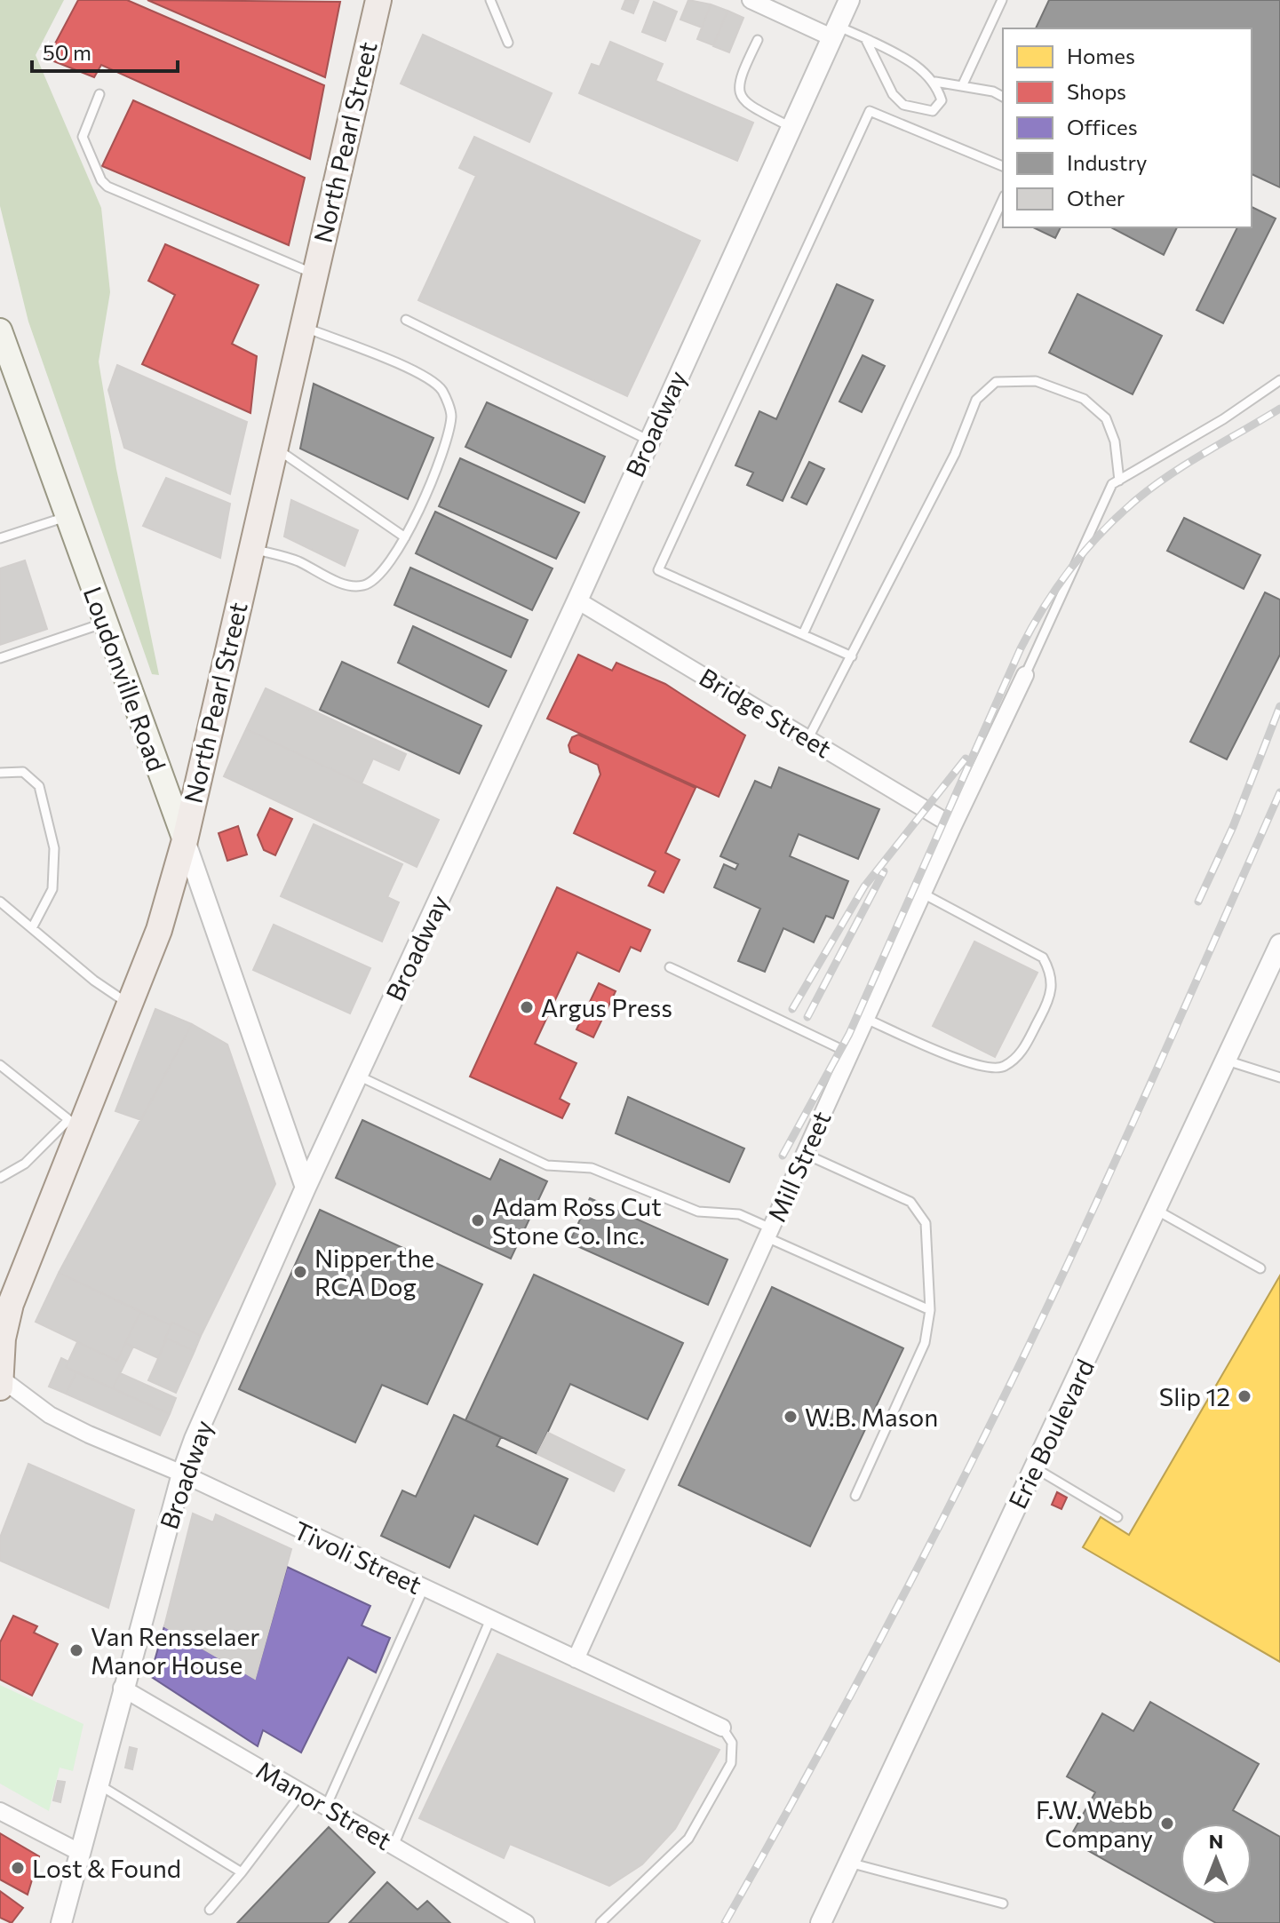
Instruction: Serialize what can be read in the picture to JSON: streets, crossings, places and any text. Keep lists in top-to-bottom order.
{
  "streets": {
    "main road": ["North Pearl Street", "Loudonville Road"],
    "street": [
      "Broadway",
      "Bridge Street",
      "Mill Street",
      "Erie Boulevard",
      "Tivoli Street",
      "Manor Street"
    ]
  },
  "crossings": [
    ["North Pearl Street", "Loudonville Road"],
    ["North Pearl Street", "Tivoli Street"],
    ["Broadway", "Loudonville Road"],
    ["Broadway", "Bridge Street"],
    ["Broadway", "Tivoli Street"],
    ["Broadway", "Manor Street"],
    ["Bridge Street", "Mill Street"],
    ["Mill Street", "Tivoli Street"]
  ],
  "places": [
    "Argus Press",
    "Adam Ross Cut Stone Co. Inc.",
    "Nipper the RCA Dog",
    "Slip 12",
    "W.B. Mason",
    "Van Rensselaer Manor House",
    "F.W. Webb Company",
    "Lost & Found"
  ],
  "legend": [
    "Homes",
    "Shops",
    "Offices",
    "Industry",
    "Other"
  ],
  "scale_bar": "50 m",
  "north": "top"
}
